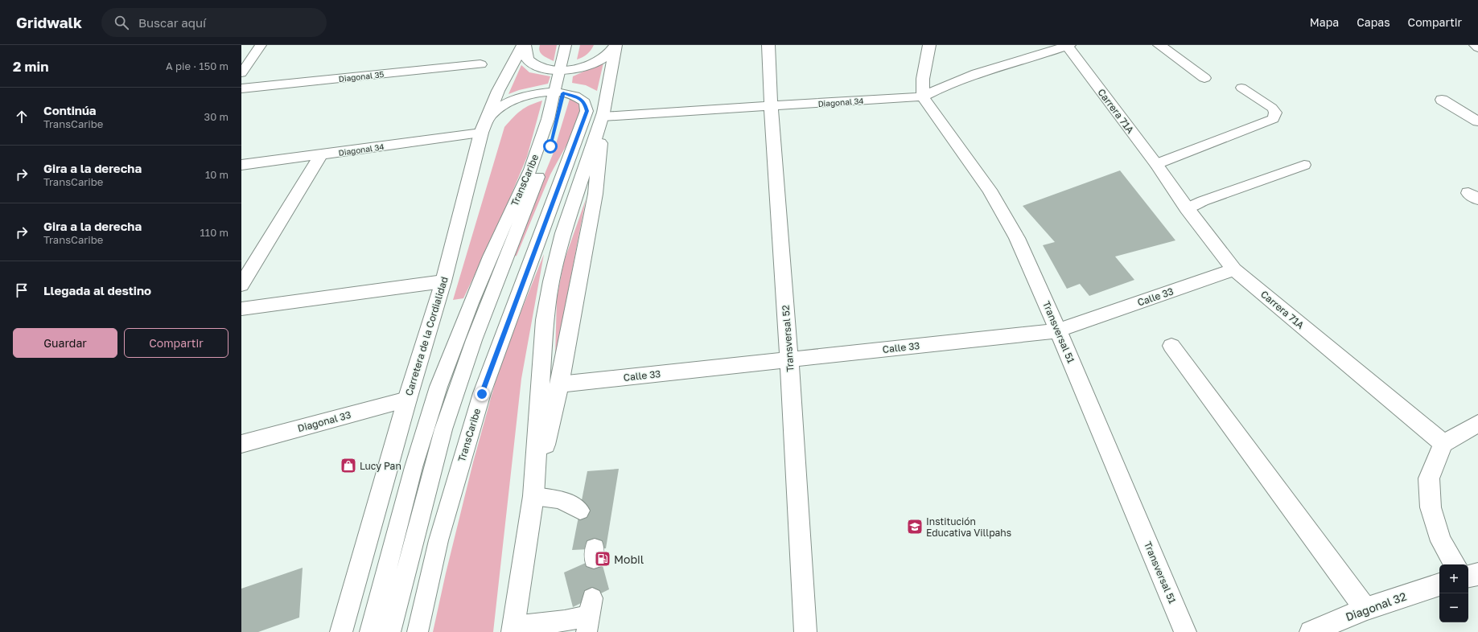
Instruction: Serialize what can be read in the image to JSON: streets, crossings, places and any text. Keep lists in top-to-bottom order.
{
  "streets": {
    "main road": [
      "Diagonal 35",
      "Diagonal 34",
      "Carrera 71A",
      "Calle 33",
      "Transversal 51",
      "Carretera de la Cordialidad",
      "Transversal 52",
      "Diagonal 33",
      "Diagonal 32"
    ],
    "lane": ["TransCaribe"]
  },
  "crossings": [
    ["Diagonal 34", "Carrera 71A"],
    ["Diagonal 34", "TransCaribe"],
    ["Diagonal 34", "Transversal 51"],
    ["Diagonal 34", "Carretera de la Cordialidad"],
    ["Diagonal 34", "Transversal 52"],
    ["Carrera 71A", "Calle 33"],
    ["TransCaribe", "Carretera de la Cordialidad"],
    ["Calle 33", "Transversal 51"],
    ["Calle 33", "Transversal 52"],
    ["Carretera de la Cordialidad", "Diagonal 33"]
  ],
  "places": {
    "shop": ["Lucy Pan"],
    "school or university": ["Institución Educativa Villpahs"],
    "fuel station": ["Mobil"]
  },
  "page": {
    "header": "Gridwalk",
    "search": "Buscar aquí",
    "nav": ["Mapa", "Capas", "Compartir"],
    "heading": ["2 min", "A pie · 150 m"],
    "list": [
      ["Continúa", "TransCaribe", "30 m"],
      ["Gira a la derecha", "TransCaribe", "10 m"],
      ["Gira a la derecha", "TransCaribe", "110 m"],
      "Llegada al destino"
    ],
    "buttons": ["Guardar", "Compartir"],
    "map_buttons": ["+", "−"]
  }
}
